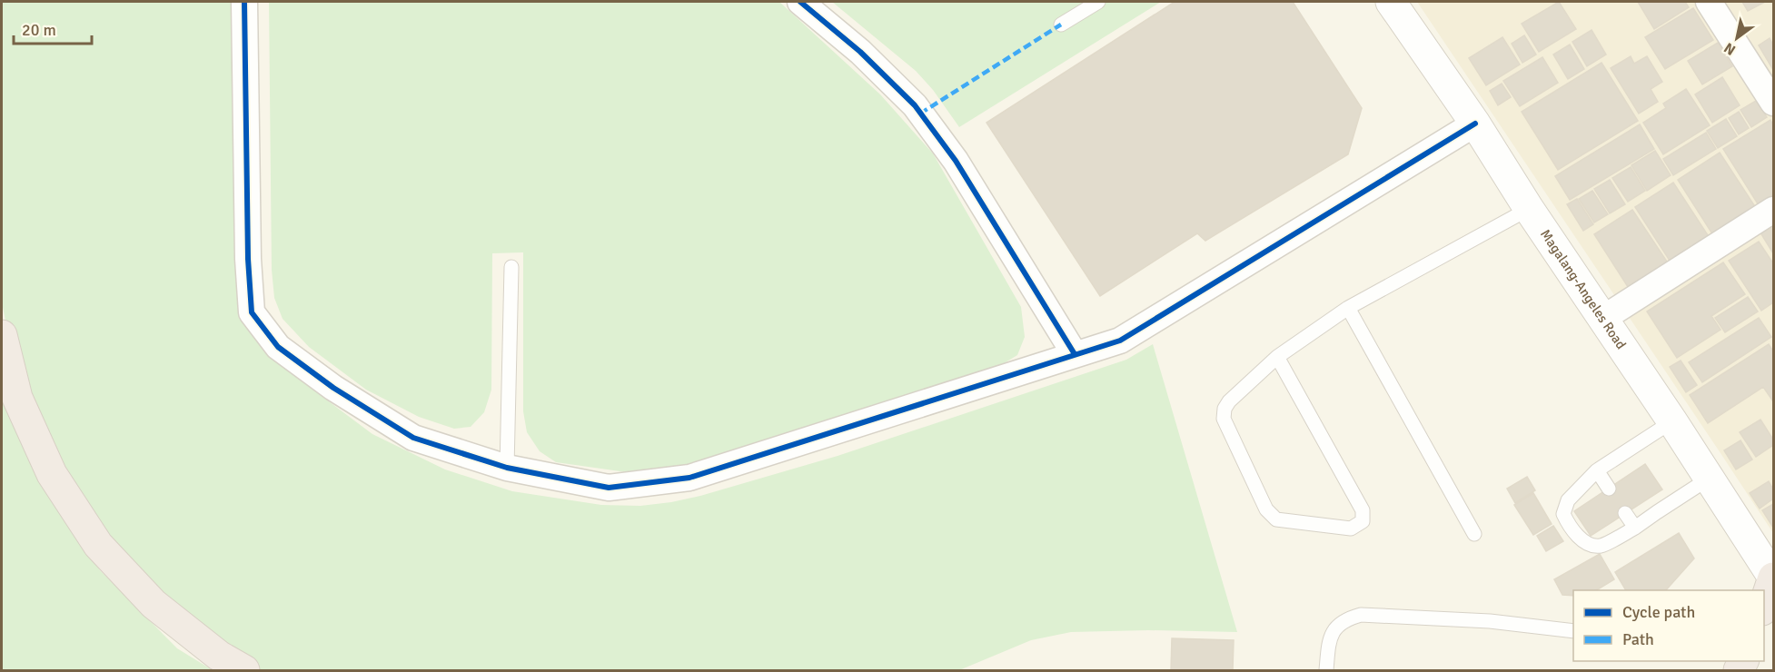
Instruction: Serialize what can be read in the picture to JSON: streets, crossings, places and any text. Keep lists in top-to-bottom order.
{
  "streets": {
    "main road": ["Magalang-Angeles Road"]
  },
  "legend": ["Cycle path", "Path"],
  "scale_bar": "20 m",
  "north": "bottom left"
}
